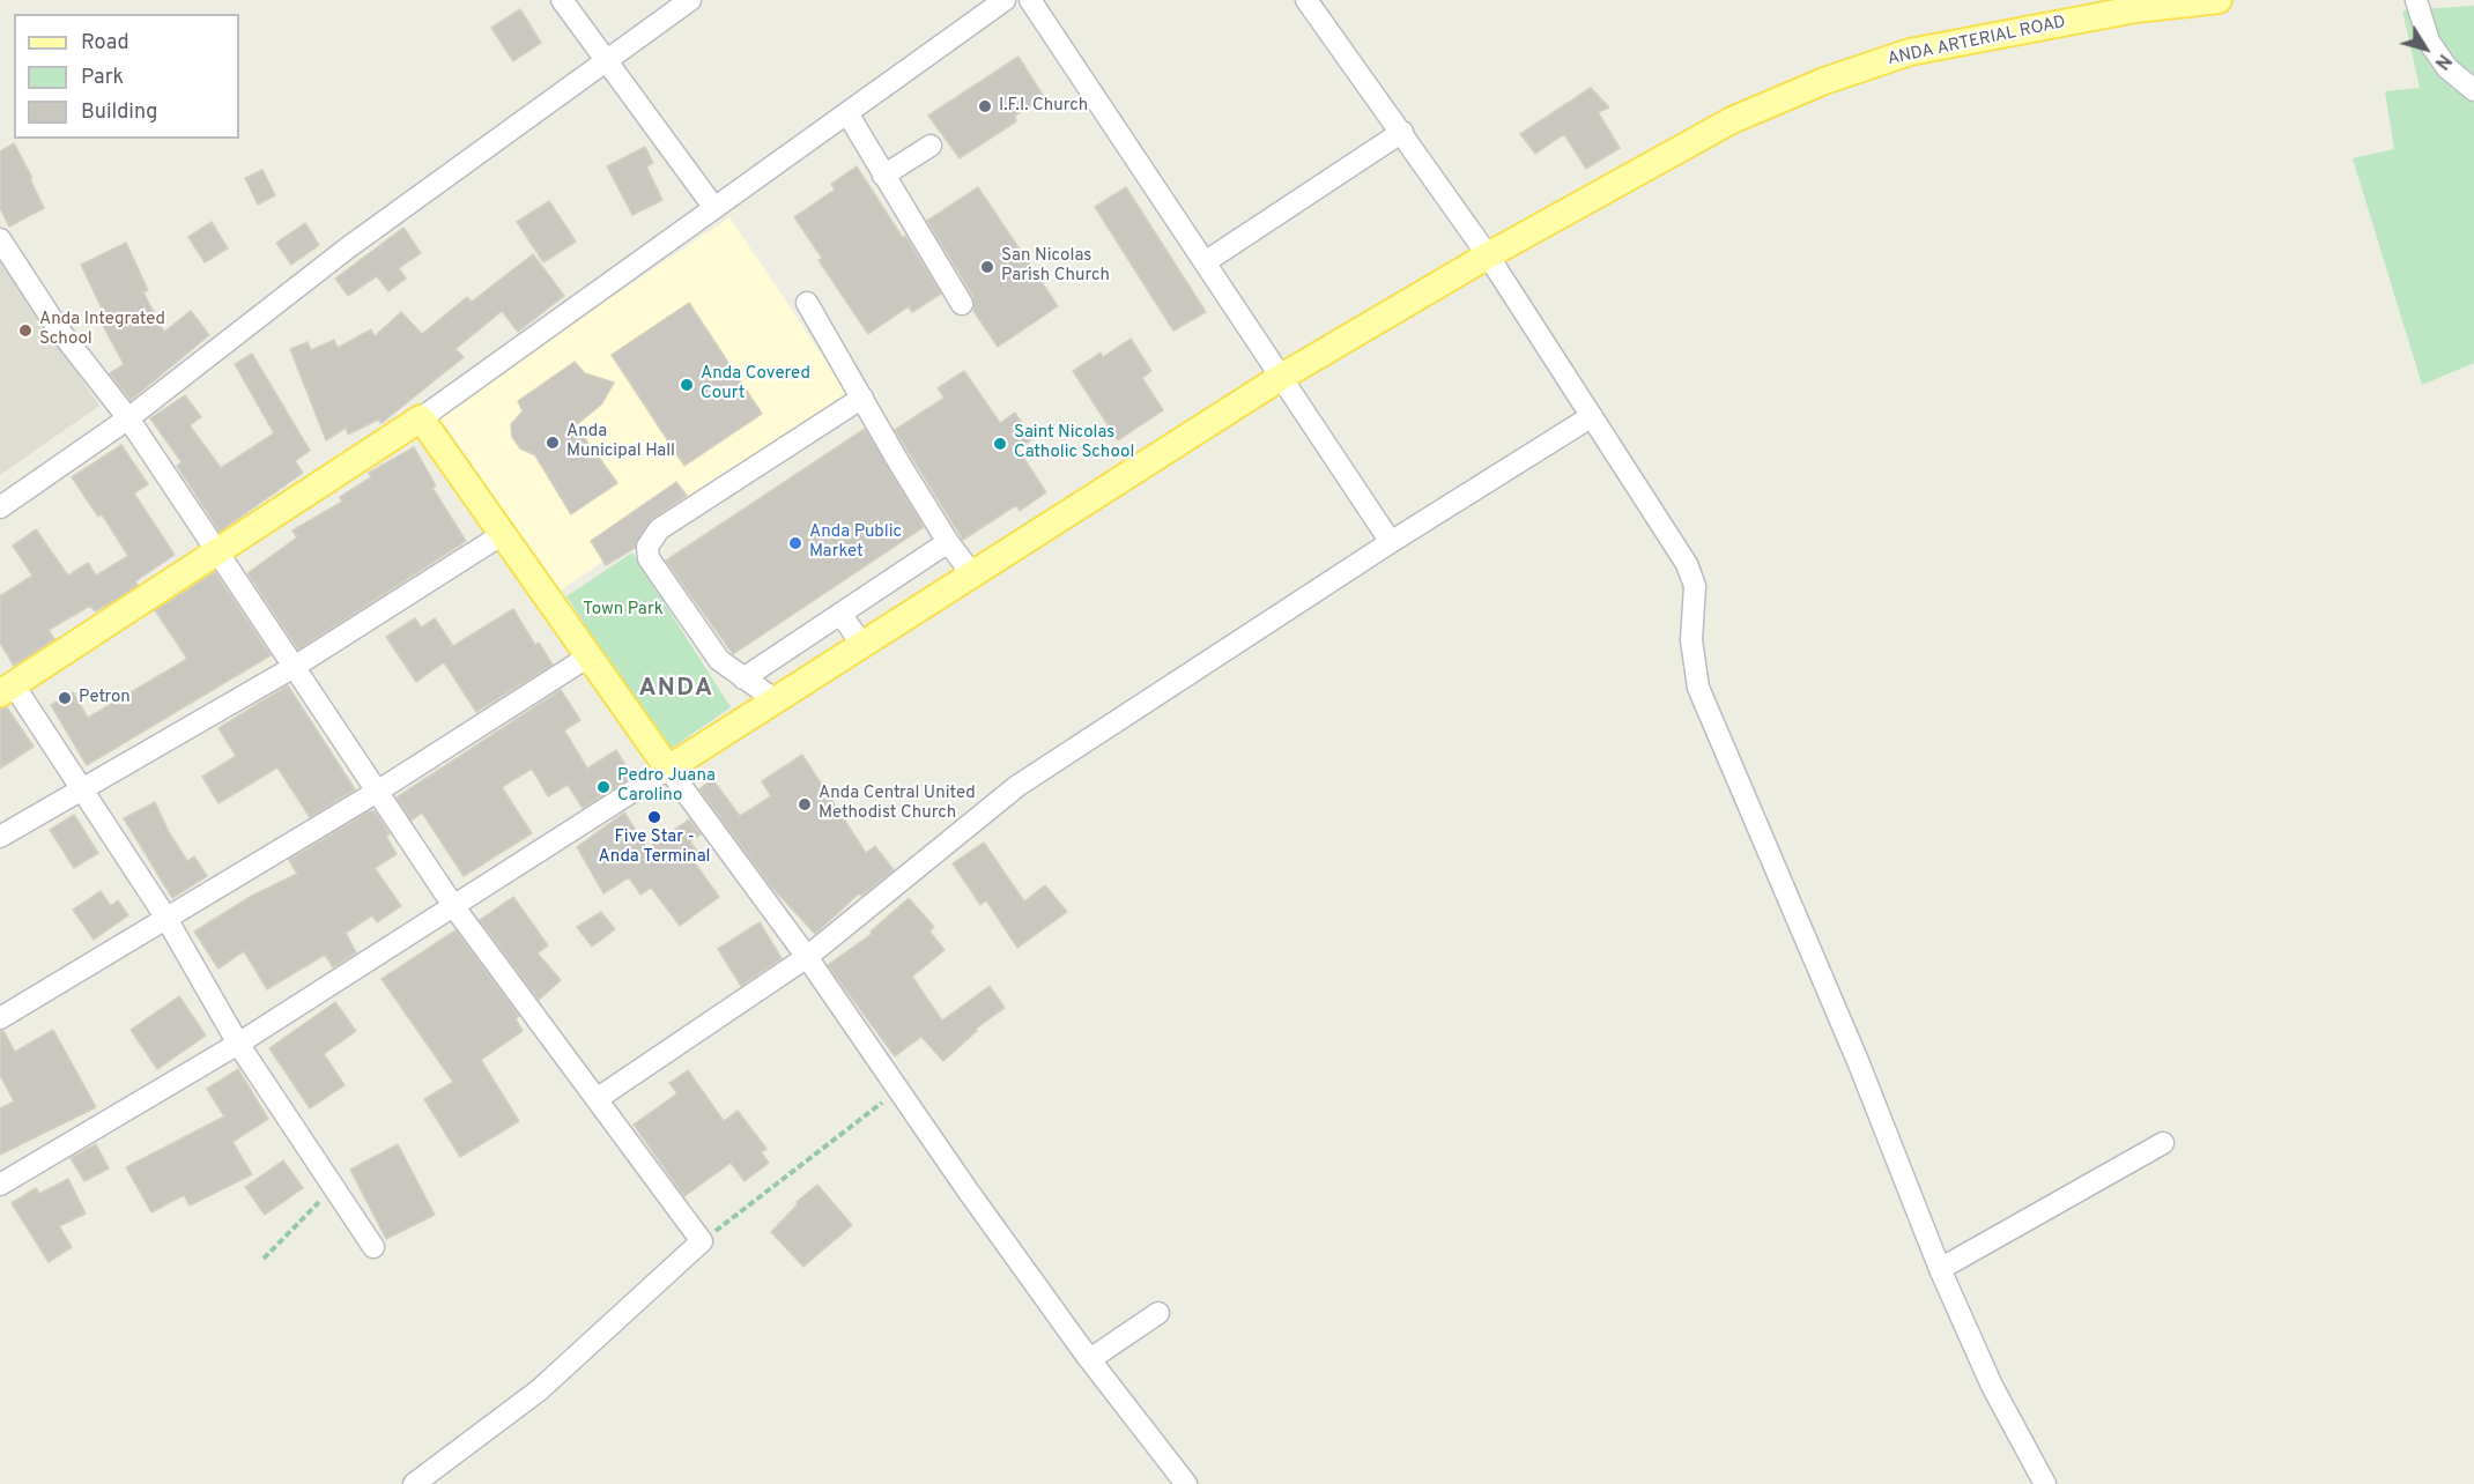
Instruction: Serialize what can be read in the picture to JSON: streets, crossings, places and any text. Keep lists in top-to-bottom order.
{
  "streets": {
    "main road": ["ANDA ARTERIAL ROAD"]
  },
  "districts": ["ANDA"],
  "parks": ["Town Park"],
  "places": [
    "I.F.I. Church",
    "San Nicolas Parish Church",
    "Anda Integrated School",
    "Anda Covered Court",
    "Anda Municipal Hall",
    "Saint Nicolas Catholic School",
    "Anda Public Market",
    "Petron",
    "Pedro Juana Carolino",
    "Anda Central United Methodist Church",
    "Five Star - Anda Terminal"
  ],
  "legend": ["Road", "Park", "Building"],
  "north": "bottom right"
}
